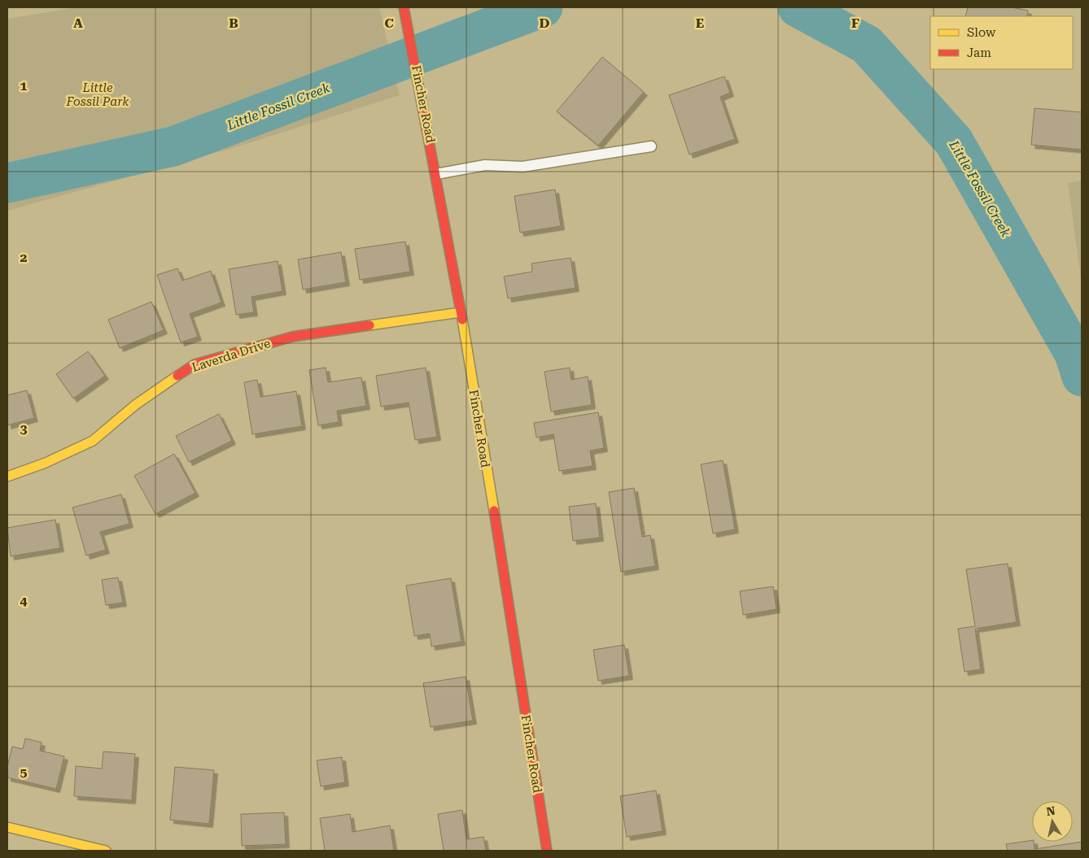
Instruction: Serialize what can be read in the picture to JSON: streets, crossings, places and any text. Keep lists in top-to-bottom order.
{
  "streets": {
    "street": ["Fincher Road", "Laverda Drive"]
  },
  "crossings": [
    ["Fincher Road", "Laverda Drive"]
  ],
  "water": ["Little Fossil Creek"],
  "parks": ["Little Fossil Park"],
  "legend": ["Slow", "Jam"],
  "north": "top",
  "grid": {
    "columns": [
      "A",
      "B",
      "C",
      "D",
      "E",
      "F"
    ],
    "rows": [
      "1",
      "2",
      "3",
      "4",
      "5"
    ]
  }
}
